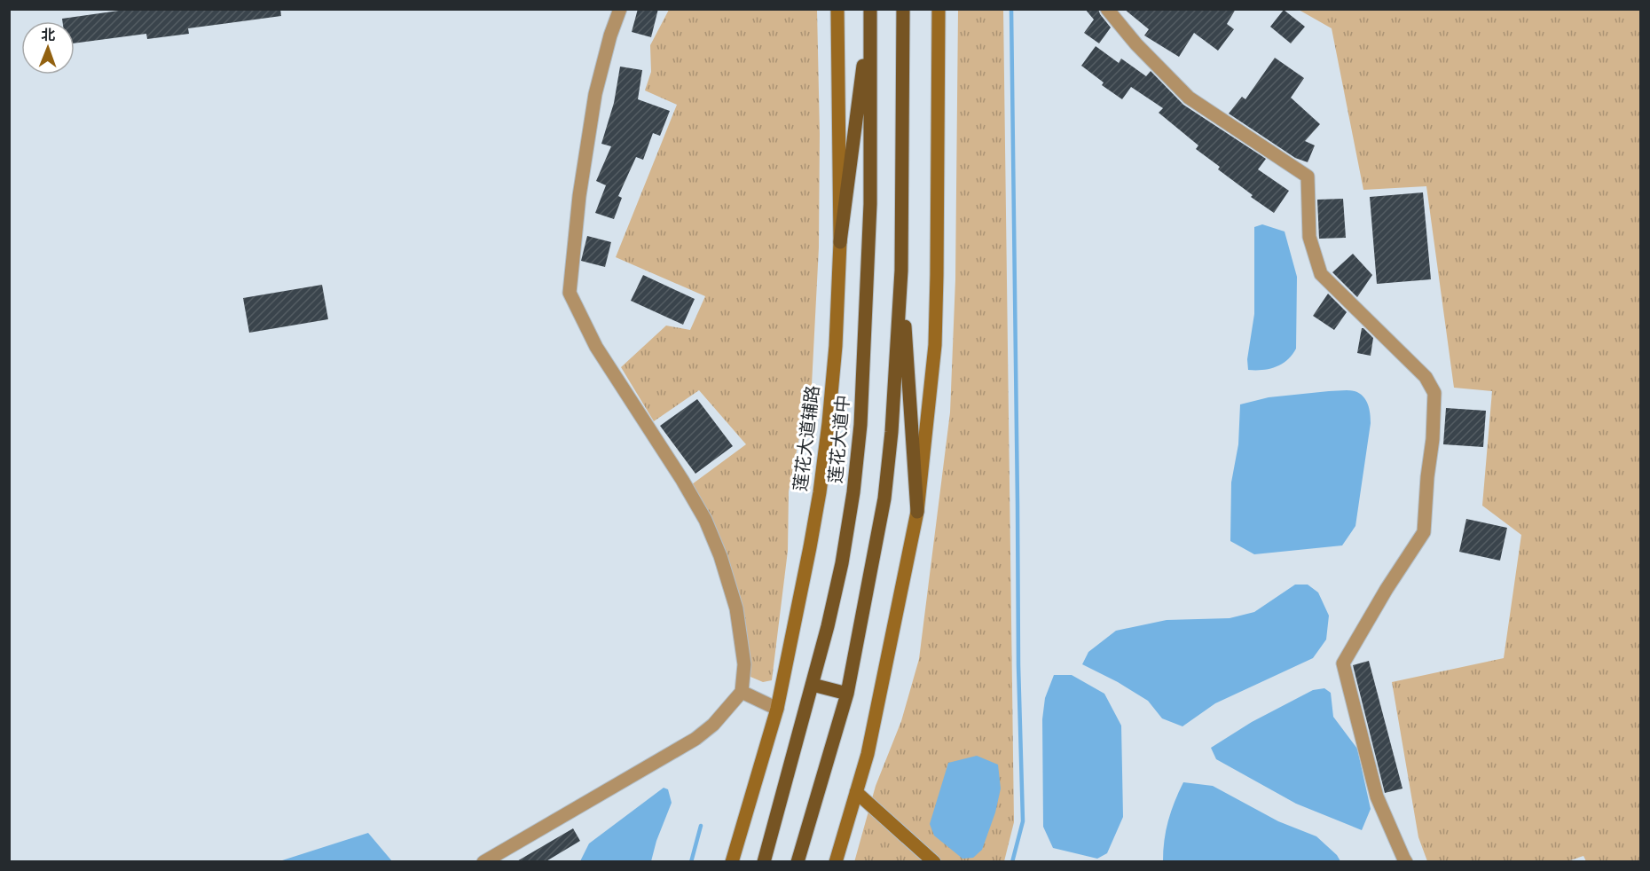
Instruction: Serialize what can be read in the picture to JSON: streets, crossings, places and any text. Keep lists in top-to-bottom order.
{
  "streets": {
    "main road": ["莲花大道中"],
    "street": ["莲花大道辅路"]
  },
  "north": "top"
}
